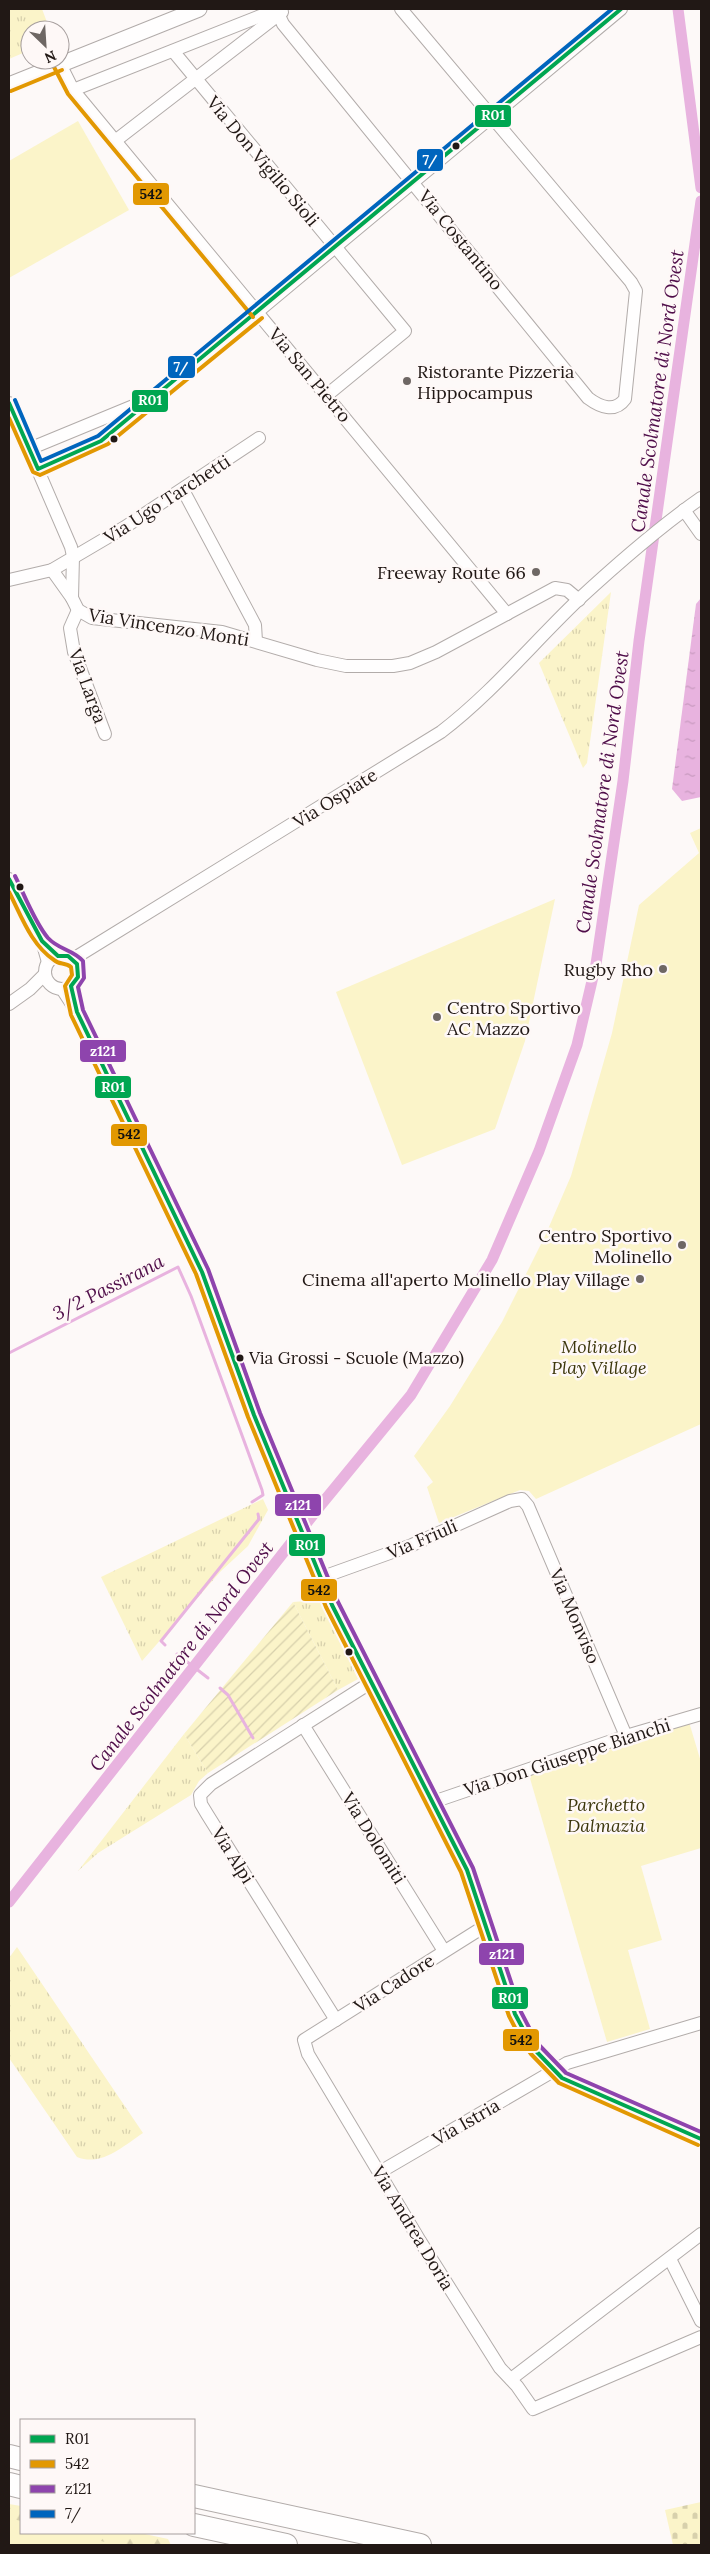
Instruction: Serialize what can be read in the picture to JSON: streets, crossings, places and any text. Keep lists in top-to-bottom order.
{
  "streets": {
    "street": [
      "Via Don Vigilio Sioli",
      "Via Costantino",
      "Via San Pietro",
      "Via Ugo Tarchetti",
      "Via Vincenzo Monti",
      "Via Larga",
      "Via Ospiate",
      "Via Friuli",
      "Via Monviso",
      "Via Don Giuseppe Bianchi",
      "Via Dolomiti",
      "Via Alpi",
      "Via Cadore",
      "Via Istria",
      "Via Andrea Doria"
    ]
  },
  "crossings": [
    ["Via Don Vigilio Sioli", "Via San Pietro"],
    ["Via San Pietro", "Via Vincenzo Monti"],
    ["Via Ugo Tarchetti", "Via Vincenzo Monti"],
    ["Via Vincenzo Monti", "Via Larga"],
    ["Via Vincenzo Monti", "Via Ospiate"],
    ["Via Friuli", "Via Monviso"],
    ["Via Monviso", "Via Don Giuseppe Bianchi"],
    ["Via Dolomiti", "Via Alpi"],
    ["Via Dolomiti", "Via Cadore"],
    ["Via Alpi", "Via Cadore"],
    ["Via Cadore", "Via Andrea Doria"],
    ["Via Istria", "Via Andrea Doria"]
  ],
  "water": ["Canale Scolmatore di Nord Ovest", "3/2 Passirana"],
  "parks": ["Molinello Play Village", "Parchetto Dalmazia"],
  "places": [
    "Ristorante Pizzeria Hippocampus",
    "Freeway Route 66",
    "Rugby Rho",
    "Centro Sportivo AC Mazzo",
    "Centro Sportivo Molinello",
    "Cinema all'aperto Molinello Play Village",
    "Via Grossi - Scuole (Mazzo)"
  ],
  "lines": [
    "transit line R01",
    "transit line 7/",
    "transit line 542",
    "transit line z121"
  ],
  "legend": [
    "R01",
    "542",
    "z121",
    "7/"
  ],
  "north": "bottom right"
}
